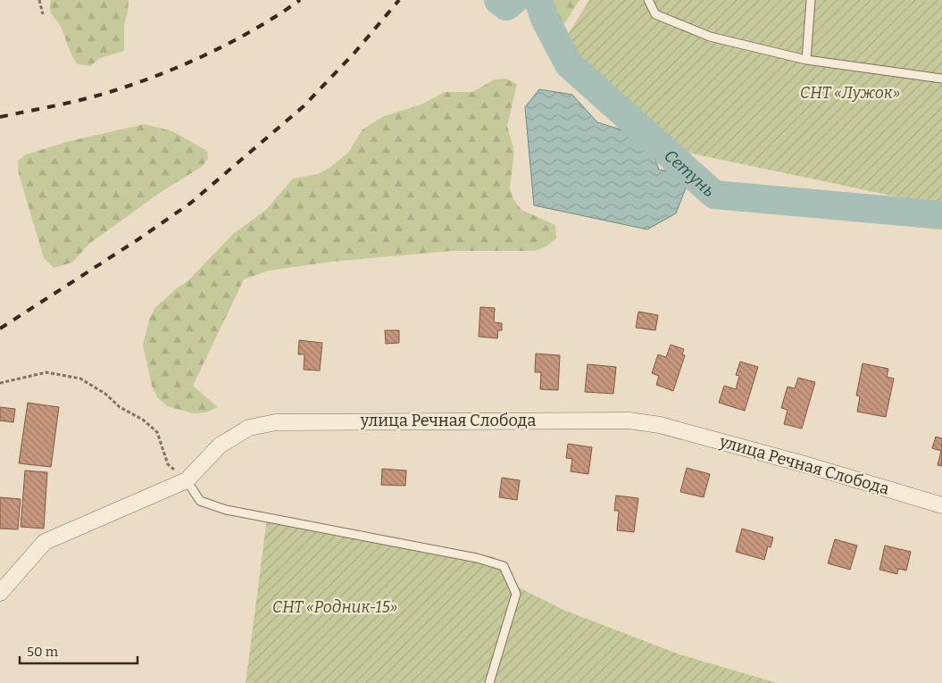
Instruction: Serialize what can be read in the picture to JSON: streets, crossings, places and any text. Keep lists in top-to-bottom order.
{
  "streets": {
    "street": ["улица Речная Слобода"]
  },
  "water": ["Сетунь"],
  "parks": ["СНТ «Лужок»", "СНТ «Родник-15»"],
  "scale_bar": "50 m"
}
